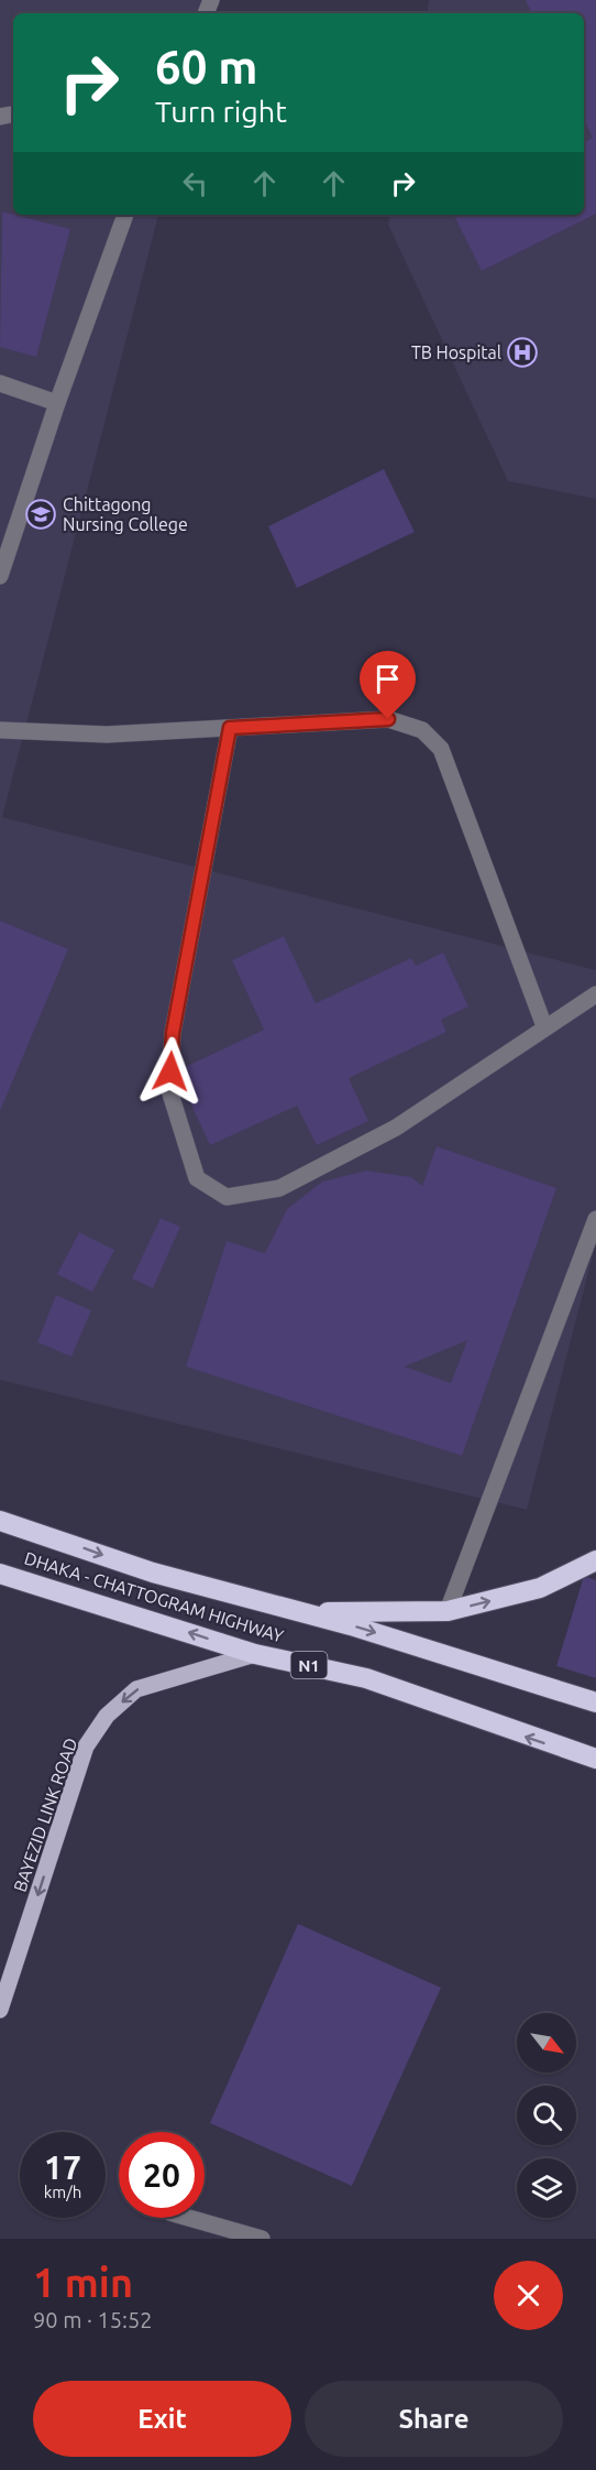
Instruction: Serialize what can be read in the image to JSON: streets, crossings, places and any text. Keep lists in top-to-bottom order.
{
  "streets": {
    "highway": ["DHAKA - CHATTOGRAM HIGHWAY", "N1"],
    "main road": ["BAYEZID LINK ROAD"]
  },
  "crossings": [
    ["DHAKA - CHATTOGRAM HIGHWAY", "BAYEZID LINK ROAD"]
  ],
  "one_way": ["BAYEZID LINK ROAD"],
  "places": {
    "hospital": ["TB Hospital"],
    "school or university": ["Chittagong Nursing College"]
  },
  "north": "bottom right",
  "page": {
    "turn": ["60 m", "Turn right"],
    "speed": "17 km/h",
    "limit": "20",
    "heading": ["1 min", "90 m · 15:52"],
    "buttons": ["Exit", "Share"]
  }
}
